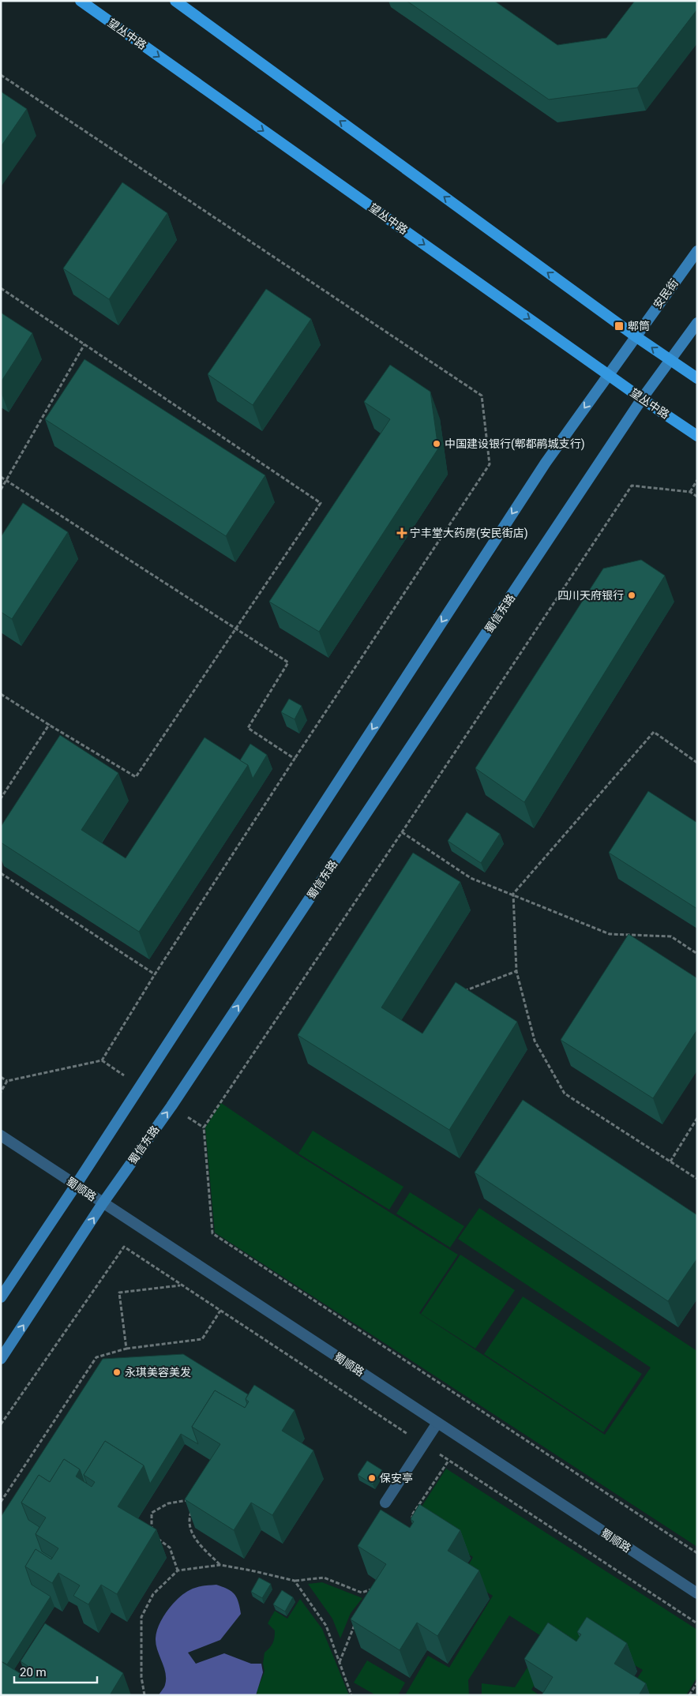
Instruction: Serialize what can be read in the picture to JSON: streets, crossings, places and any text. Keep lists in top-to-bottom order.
{
  "streets": {
    "main road": ["望丛中路", "安民街", "蜀信东路"],
    "street": ["蜀顺路"]
  },
  "crossings": [
    ["望丛中路", "安民街"],
    ["望丛中路", "蜀信东路"],
    ["蜀信东路", "蜀顺路"]
  ],
  "places": {
    "transit": ["郫筒"],
    "other": [
      "中国建设银行(郫都鹃城支行)",
      "四川天府银行",
      "永琪美容美发",
      "保安亭"
    ],
    "health": ["宁丰堂大药房(安民街店)"]
  },
  "scale_bar": "20 m"
}
